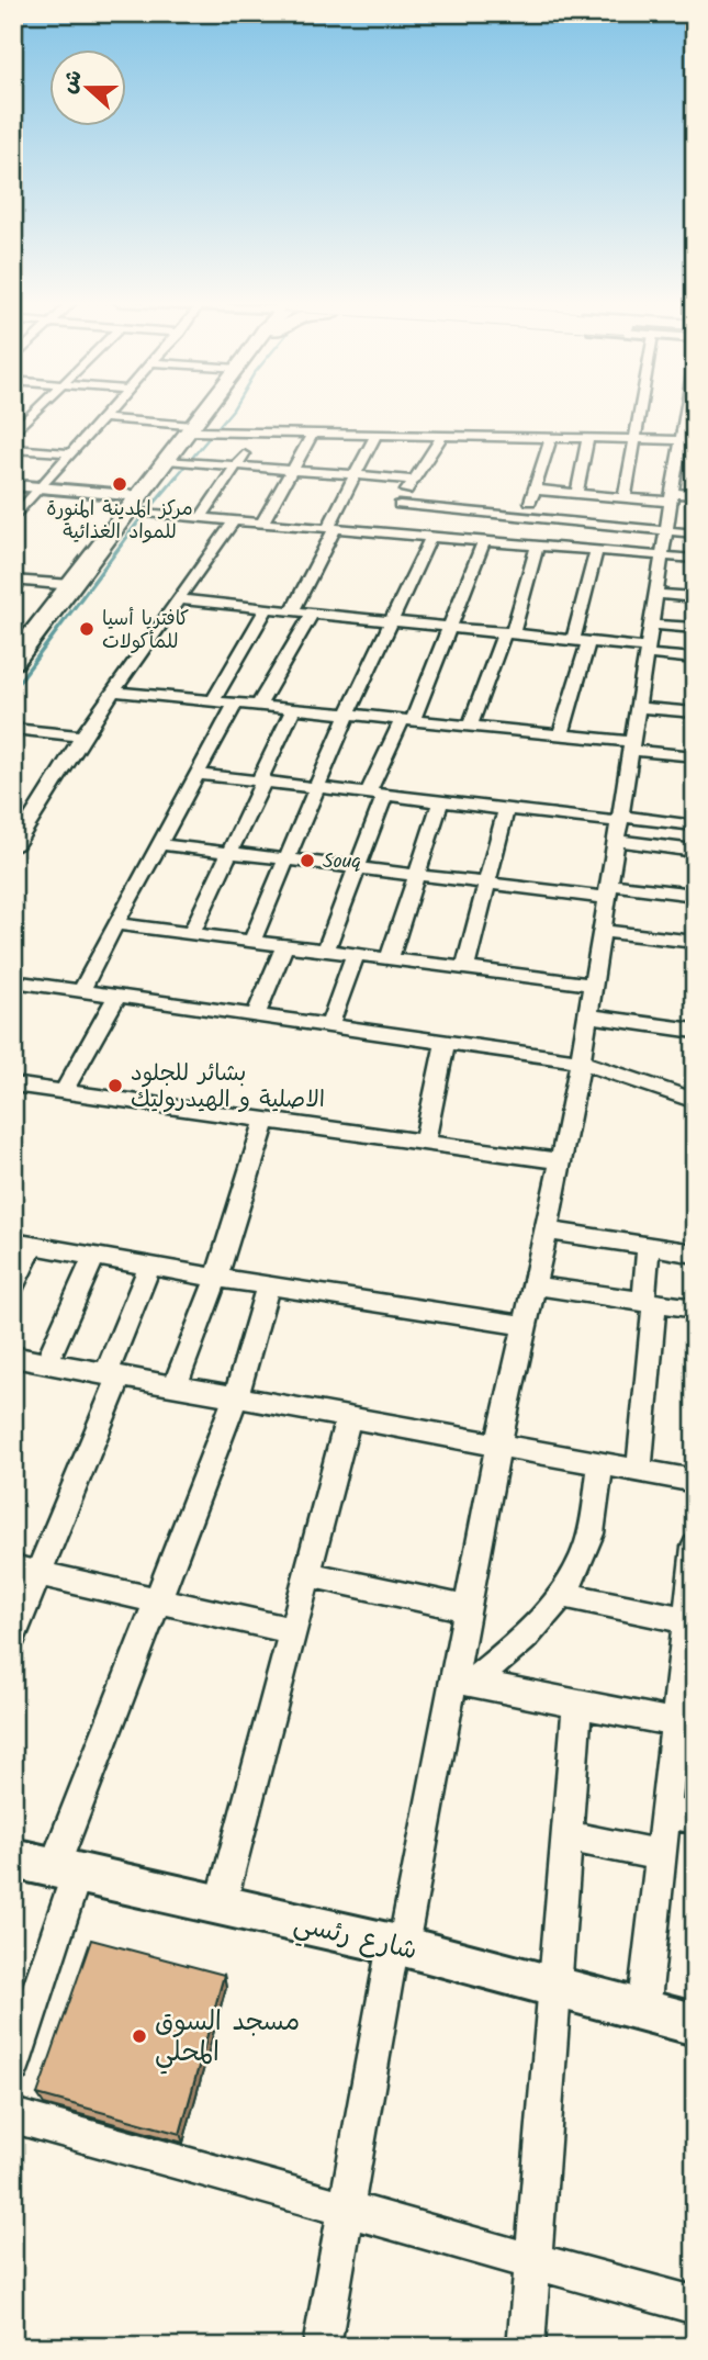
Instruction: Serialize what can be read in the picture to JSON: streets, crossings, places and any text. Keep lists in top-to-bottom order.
{
  "streets": {
    "street": ["شارع رئسي"]
  },
  "places": [
    "مركز المدينة المنورة للمواد الغذائية",
    "كافتريا أسيا للمأكولات",
    "Souq",
    "بشائر للجلود الاصلية و الهيدروليك",
    "مسجد السوق المحلي"
  ],
  "north": "left"
}
